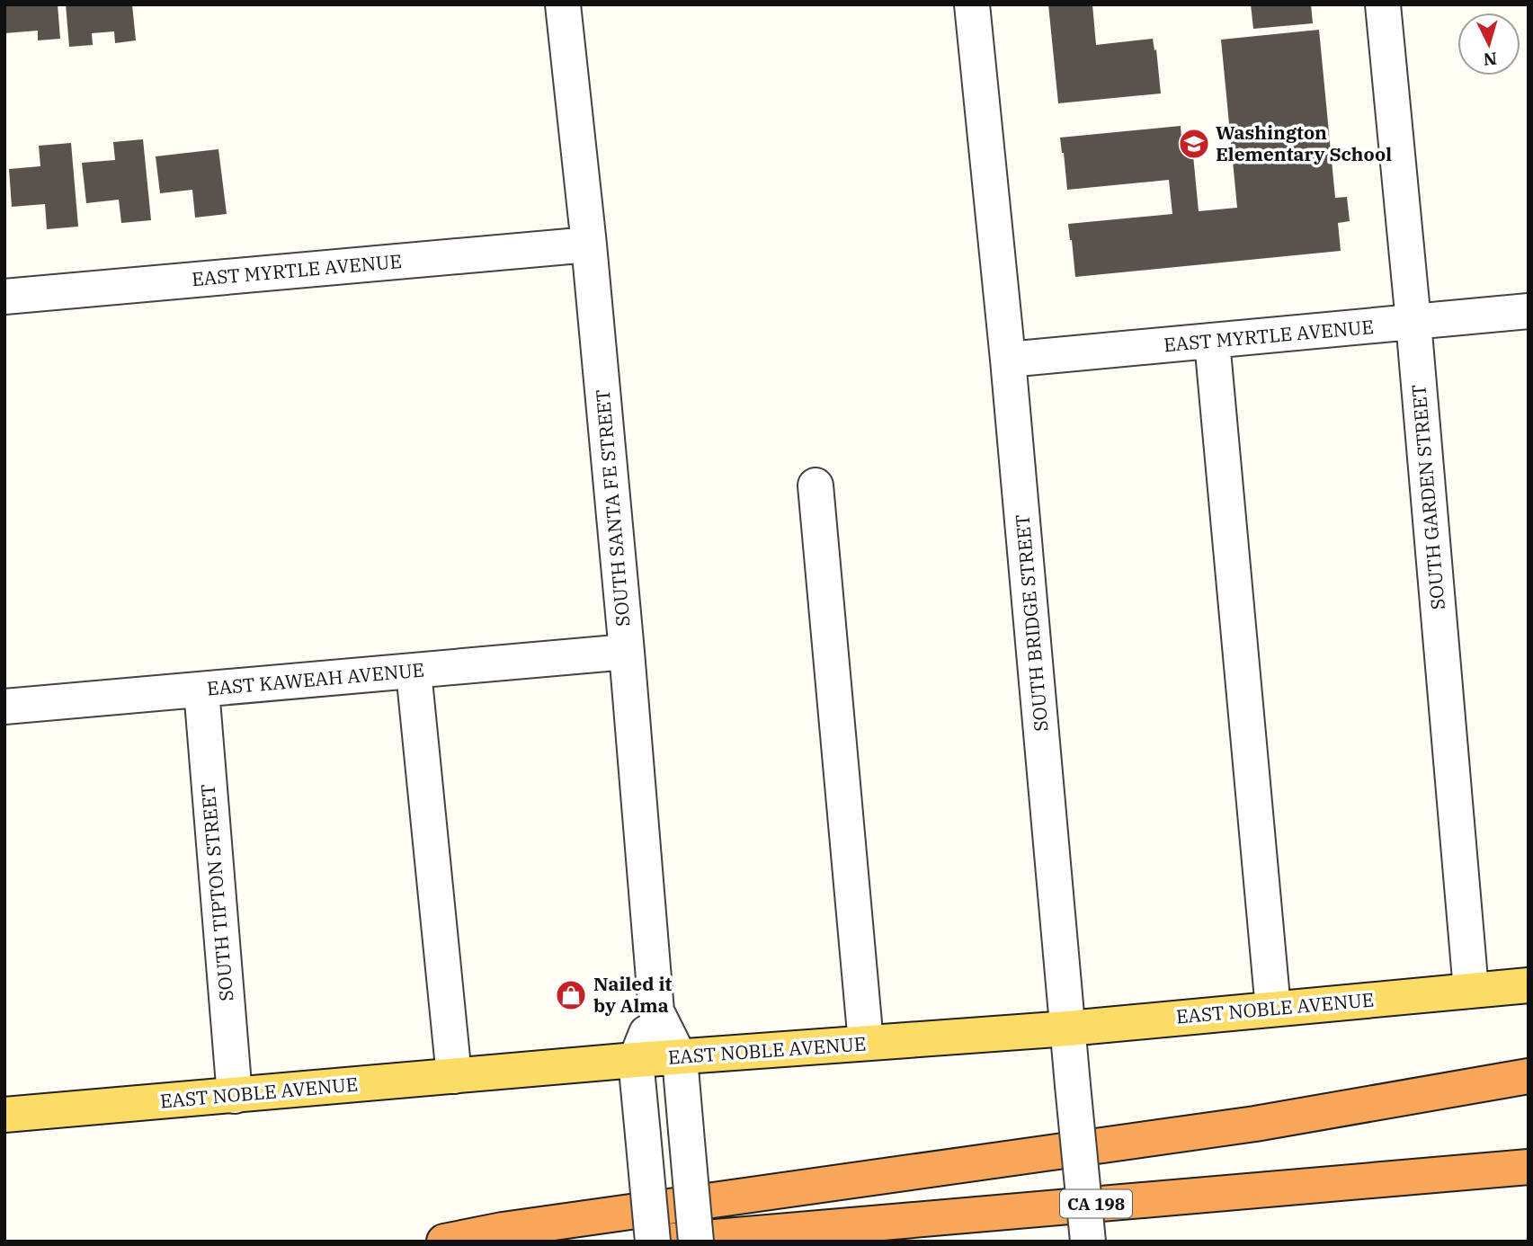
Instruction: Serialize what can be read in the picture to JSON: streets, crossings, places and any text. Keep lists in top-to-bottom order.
{
  "streets": {
    "highway": ["CA 198"],
    "main road": ["EAST NOBLE AVENUE"],
    "street": [
      "EAST MYRTLE AVENUE",
      "SOUTH GARDEN STREET",
      "SOUTH SANTA FE STREET",
      "SOUTH BRIDGE STREET",
      "EAST KAWEAH AVENUE",
      "SOUTH TIPTON STREET"
    ]
  },
  "crossings": [
    ["EAST MYRTLE AVENUE", "SOUTH GARDEN STREET"],
    ["EAST MYRTLE AVENUE", "SOUTH SANTA FE STREET"],
    ["EAST MYRTLE AVENUE", "SOUTH BRIDGE STREET"],
    ["SOUTH GARDEN STREET", "EAST NOBLE AVENUE"],
    ["SOUTH SANTA FE STREET", "EAST KAWEAH AVENUE"],
    ["SOUTH SANTA FE STREET", "EAST NOBLE AVENUE"],
    ["SOUTH BRIDGE STREET", "EAST NOBLE AVENUE"],
    ["EAST KAWEAH AVENUE", "SOUTH TIPTON STREET"],
    ["SOUTH TIPTON STREET", "EAST NOBLE AVENUE"]
  ],
  "places": {
    "school or university": ["Washington Elementary School"],
    "shop": ["Nailed it by Alma"]
  },
  "north": "bottom"
}
